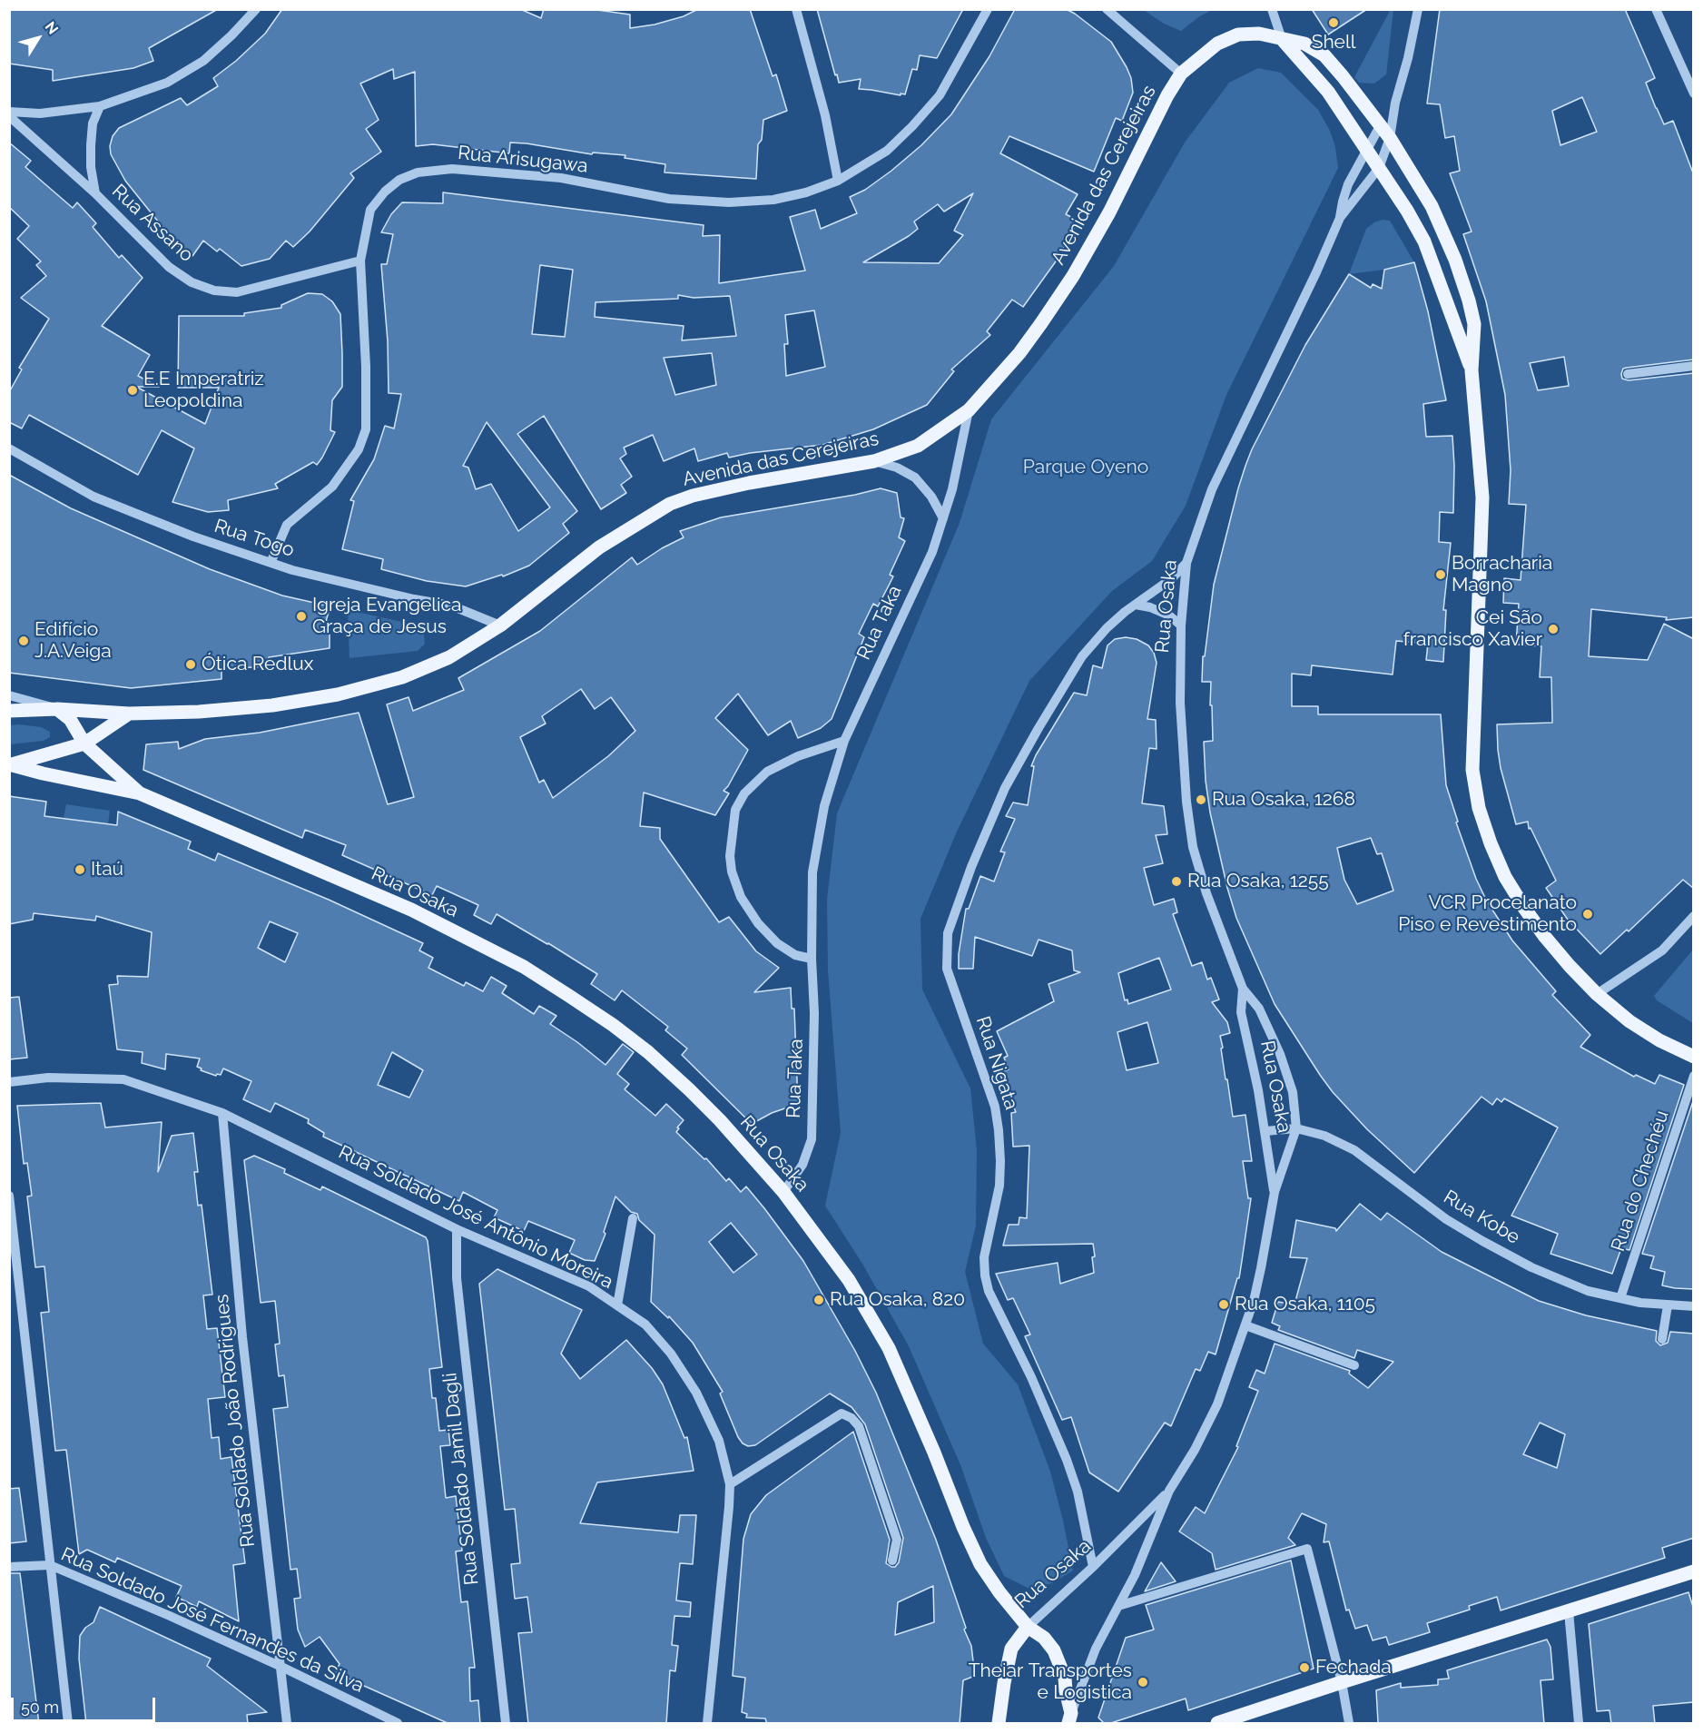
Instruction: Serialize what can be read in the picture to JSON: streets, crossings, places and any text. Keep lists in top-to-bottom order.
{
  "streets": {
    "main road": ["Avenida das Cerejeiras", "Rua Osaka"],
    "street": [
      "Rua Arisugawa",
      "Rua Assano",
      "Rua Togo",
      "Rua Taka",
      "Rua Nigata",
      "Rua do Chechéu",
      "Rua Soldado José Antônio Moreira",
      "Rua Kobe",
      "Rua Soldado João Rodrigues",
      "Rua Soldado Jamil Dagli",
      "Rua Soldado José Fernandes da Silva"
    ]
  },
  "crossings": [
    ["Rua Arisugawa", "Rua Assano"],
    ["Rua Arisugawa", "Rua Togo"],
    ["Avenida das Cerejeiras", "Rua Togo"],
    ["Avenida das Cerejeiras", "Rua Osaka"],
    ["Avenida das Cerejeiras", "Rua Taka"],
    ["Rua Osaka", "Rua Taka"],
    ["Rua Osaka", "Rua Nigata"],
    ["Rua Osaka", "Rua Kobe"],
    ["Rua do Chechéu", "Rua Kobe"],
    ["Rua Soldado José Antônio Moreira", "Rua Soldado João Rodrigues"],
    ["Rua Soldado José Antônio Moreira", "Rua Soldado Jamil Dagli"],
    ["Rua Soldado João Rodrigues", "Rua Soldado José Fernandes da Silva"]
  ],
  "parks": ["Parque Oyeno"],
  "places": [
    "Shell",
    "E.E Imperatriz Leopoldina",
    "Borracharia Magno",
    "Igreja Evangelica Graça de Jesus",
    "Cei São francisco Xavier",
    "Edifício J.A.Veiga",
    "Ótica Redlux",
    "Rua Osaka, 1268",
    "Itaú",
    "Rua Osaka, 1255",
    "VCR Procelanato Piso e Revestimento",
    "Rua Osaka, 820",
    "Rua Osaka, 1105",
    "Fechada",
    "Theiar Transportes e Logistica"
  ],
  "scale_bar": "50 m",
  "north": "top right"
}
